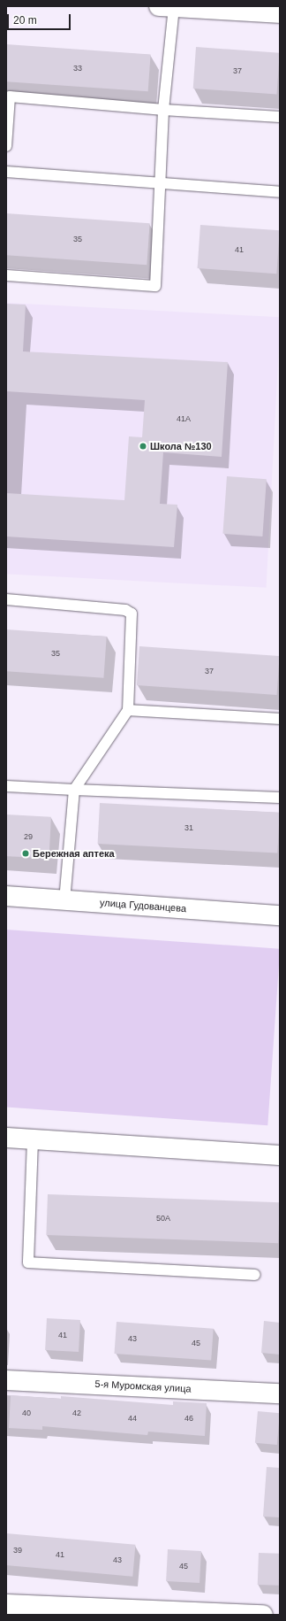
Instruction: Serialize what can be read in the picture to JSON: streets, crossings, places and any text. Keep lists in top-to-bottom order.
{
  "streets": {
    "street": ["улица Гудованцева", "5-я Муромская улица"]
  },
  "places": ["Школа №130", "Бережная аптека"],
  "house_numbers": [
    "33",
    "37",
    "35",
    "41",
    "41А",
    "35",
    "37",
    "31",
    "29",
    "50А",
    "41",
    "43",
    "45",
    "40",
    "42",
    "44",
    "46",
    "39",
    "41",
    "43",
    "45"
  ],
  "scale_bar": "20 m"
}
